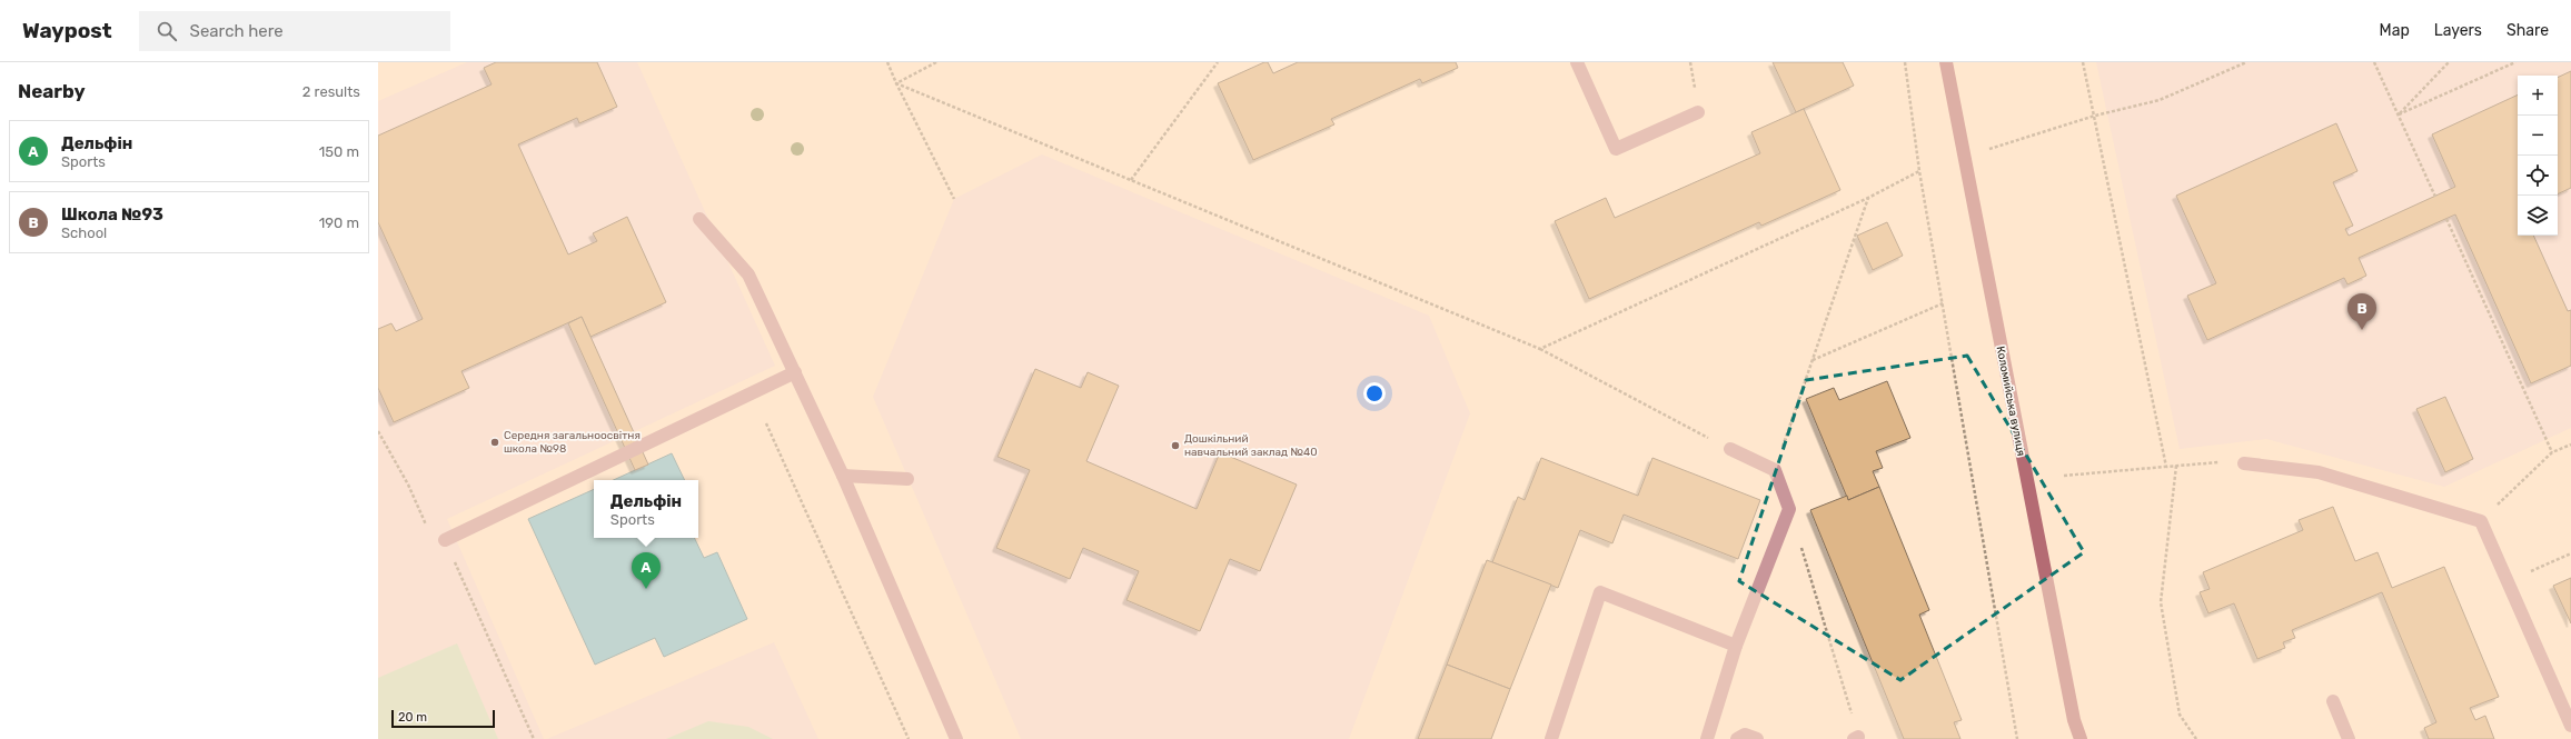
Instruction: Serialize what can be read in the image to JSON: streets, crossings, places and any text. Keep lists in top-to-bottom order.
{
  "streets": {
    "main road": ["Коломийська вулиця"]
  },
  "places": ["Середня загальноосвітня школа №98", "Дошкільний навчальний заклад №40"],
  "scale_bar": "20 m",
  "page": {
    "header": "Waypost",
    "search": "Search here",
    "nav": ["Map", "Layers", "Share"],
    "heading": ["Nearby", "2 results"],
    "map_buttons": ["+", "−"],
    "list": [
      {
        "mark": "A",
        "name": "Дельфін",
        "note": "Sports",
        "value": "150 m"
      },
      {
        "mark": "B",
        "name": "Школа №93",
        "note": "School",
        "value": "190 m"
      }
    ],
    "pins": ["B", "A"],
    "popup": ["Дельфін", "Sports"],
    "scale": "20 m"
  }
}
